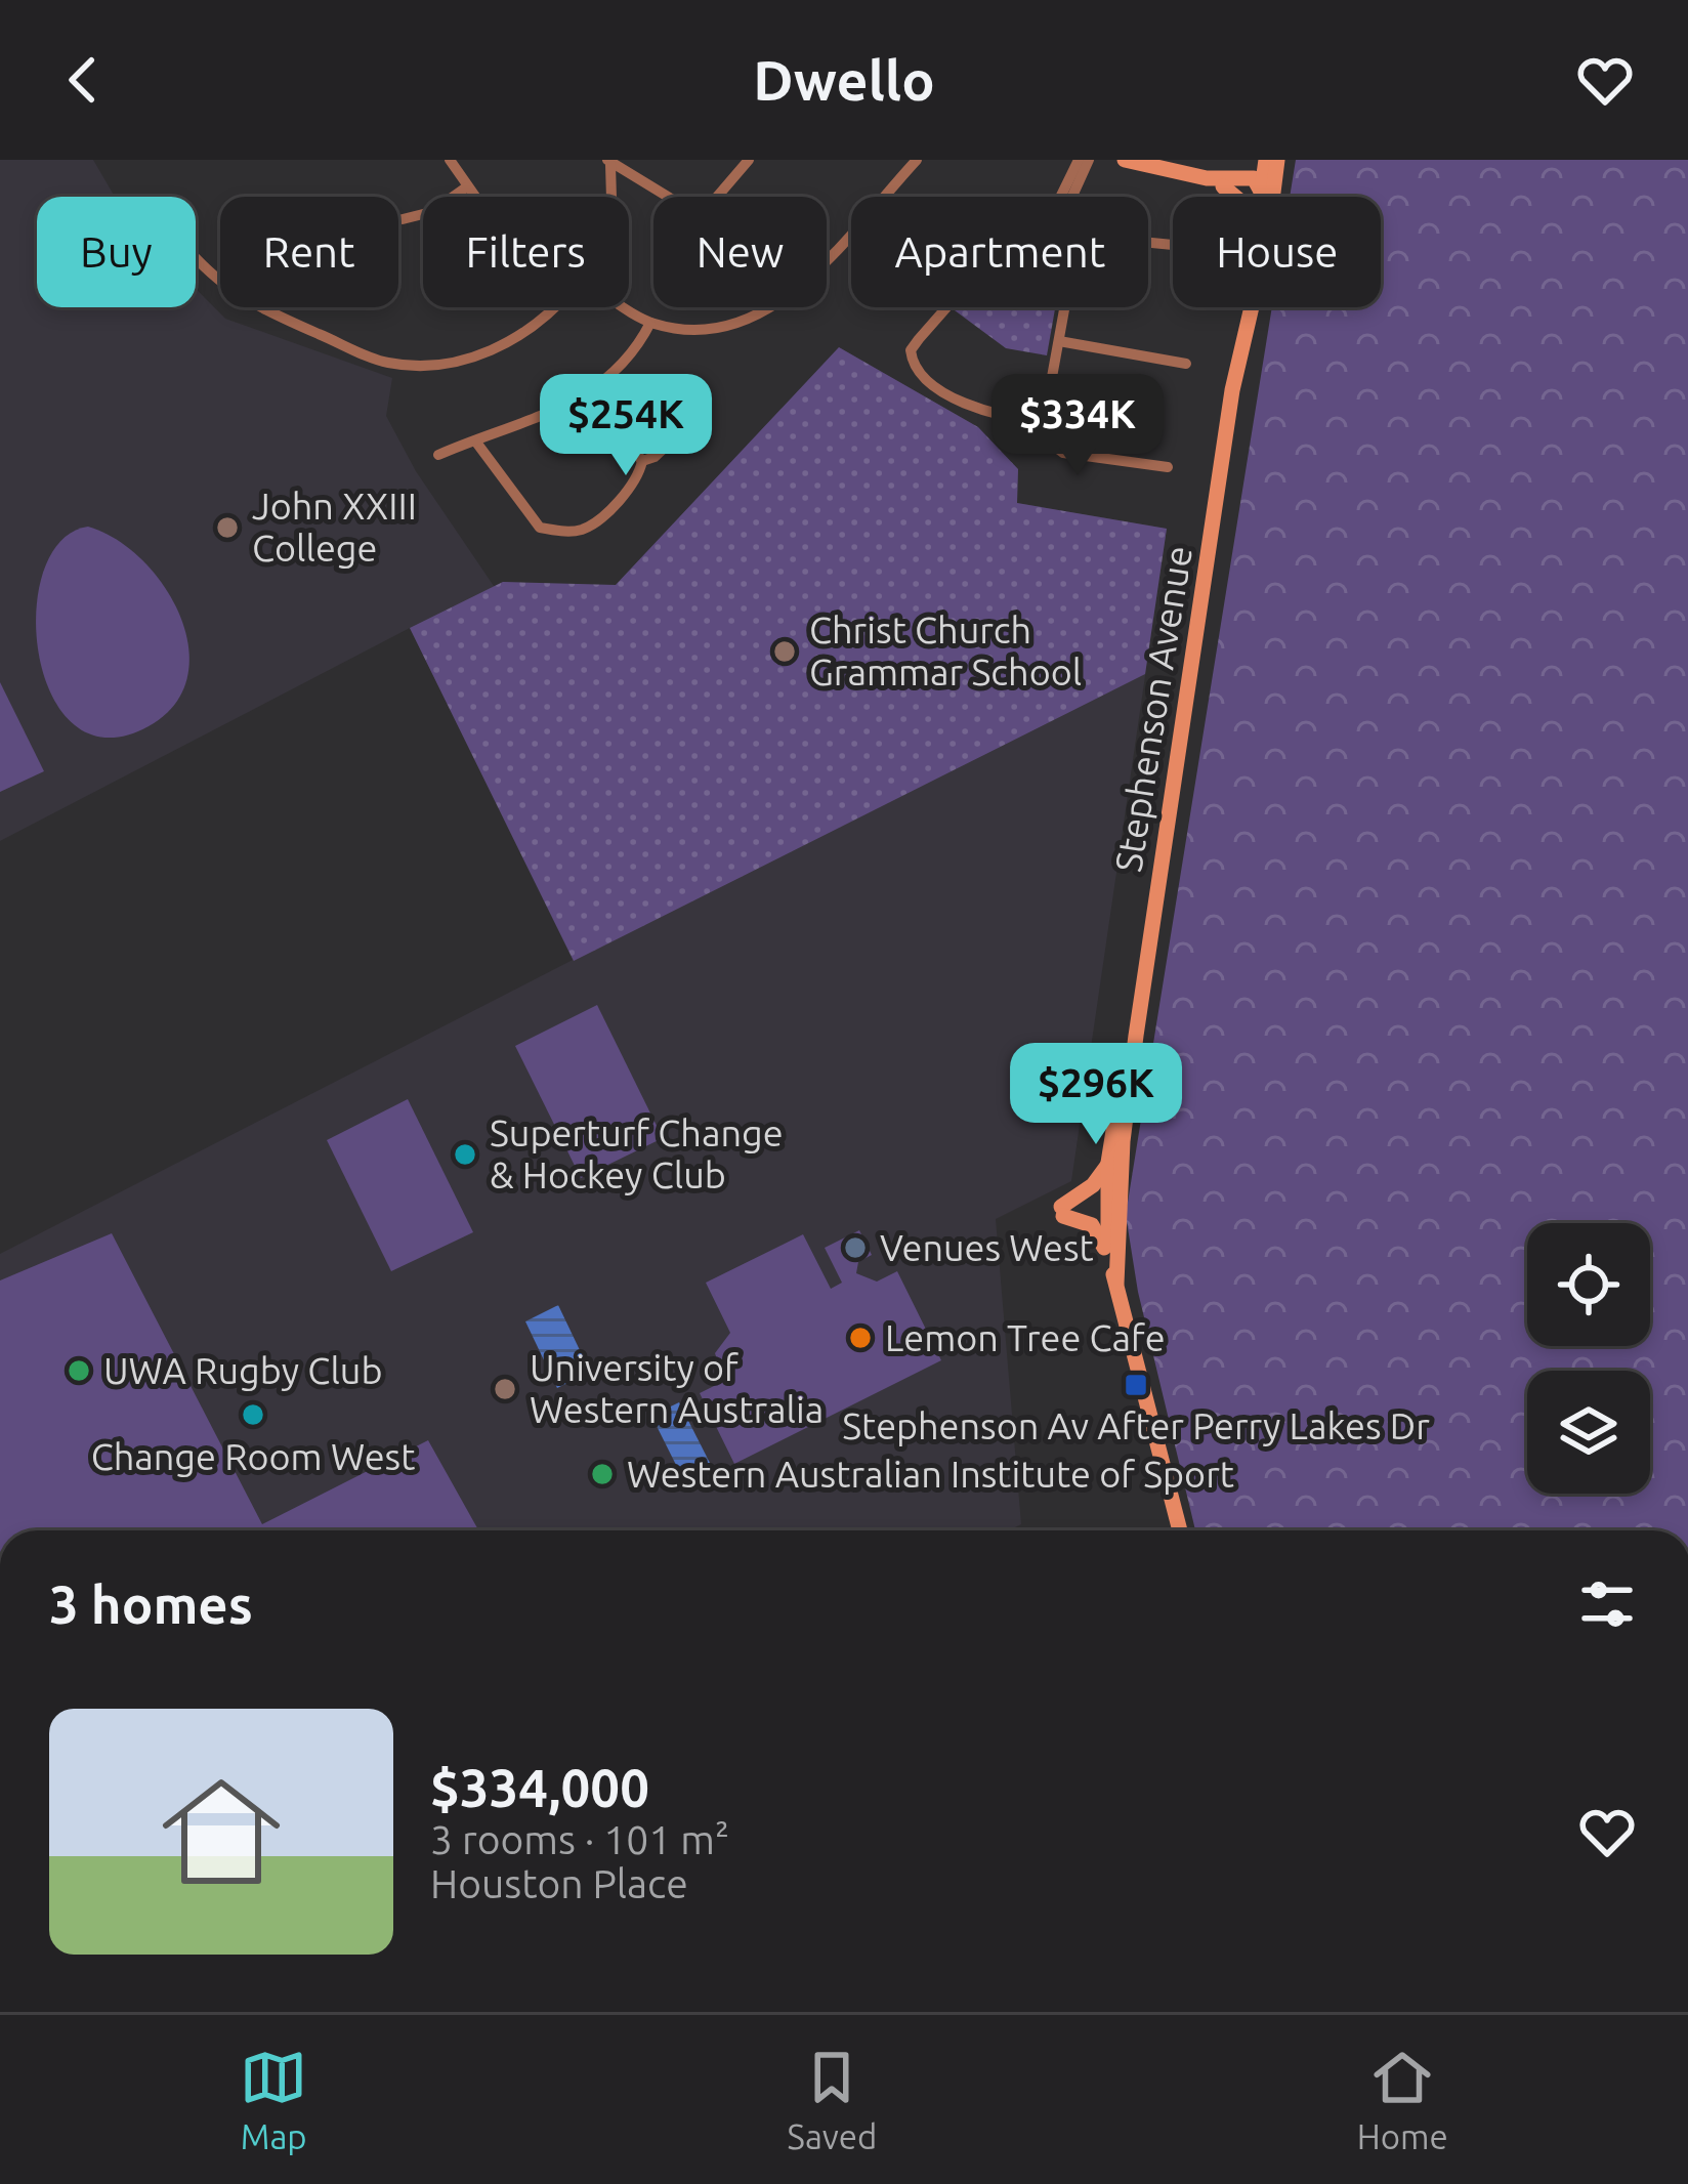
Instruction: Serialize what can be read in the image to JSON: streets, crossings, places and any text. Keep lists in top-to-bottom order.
{
  "streets": {
    "main road": ["Stephenson Avenue"]
  },
  "places": {
    "other": [
      "John XXIII College",
      "Christ Church Grammar School",
      "Superturf Change & Hockey Club",
      "Venues West",
      "Lemon Tree Cafe",
      "UWA Rugby Club",
      "University of Western Australia",
      "Change Room West",
      "Western Australian Institute of Sport"
    ],
    "transit": ["Stephenson Av After Perry Lakes Dr"]
  },
  "page": {
    "header": "Dwello",
    "chip": [
      "Buy",
      "Rent",
      "Filters",
      "New",
      "Apartment",
      "House"
    ],
    "price": ["$254K", "$334K", "$296K"],
    "heading": "3 homes",
    "list": [
      {
        "name": "$334,000",
        "note": "3 rooms · 101 m² · Houston Place"
      }
    ],
    "tabs": ["Map", "Saved", "Home"]
  }
}
